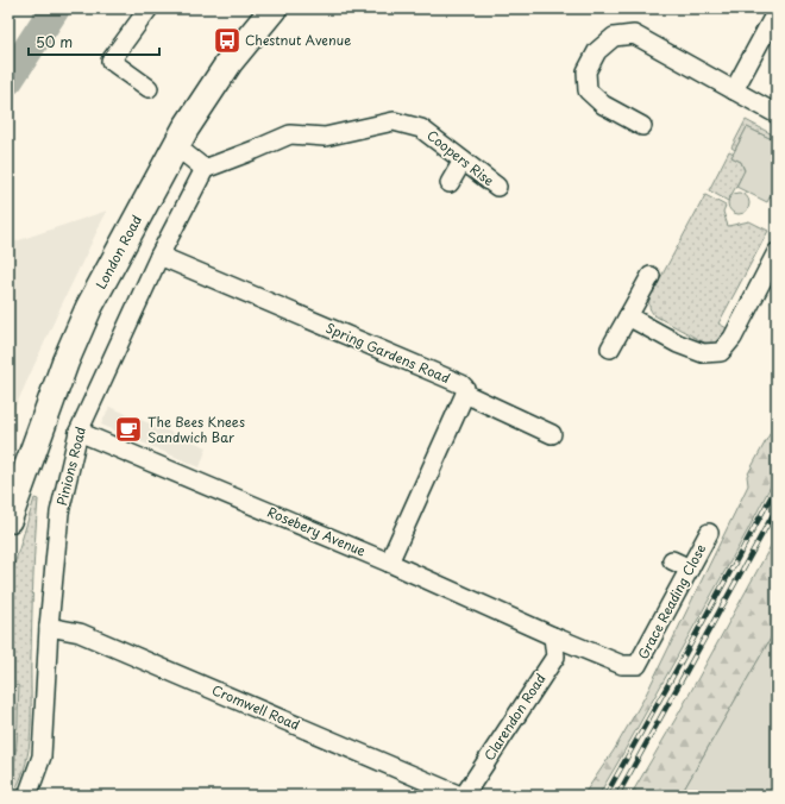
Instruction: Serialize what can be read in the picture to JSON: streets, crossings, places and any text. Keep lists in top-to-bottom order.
{
  "streets": {
    "main road": ["London Road"],
    "street": [
      "Coopers Rise",
      "Spring Gardens Road",
      "Pinions Road",
      "Rosebery Avenue",
      "Grace Reading Close",
      "Cromwell Road",
      "Clarendon Road"
    ]
  },
  "crossings": [
    ["Coopers Rise", "Pinions Road"],
    ["Spring Gardens Road", "Pinions Road"],
    ["Pinions Road", "Rosebery Avenue"],
    ["Pinions Road", "Cromwell Road"],
    ["Rosebery Avenue", "Grace Reading Close"],
    ["Rosebery Avenue", "Clarendon Road"],
    ["Grace Reading Close", "Clarendon Road"]
  ],
  "places": {
    "bus stop": ["Chestnut Avenue"],
    "cafe": ["The Bees Knees Sandwich Bar"]
  },
  "scale_bar": "50 m"
}
